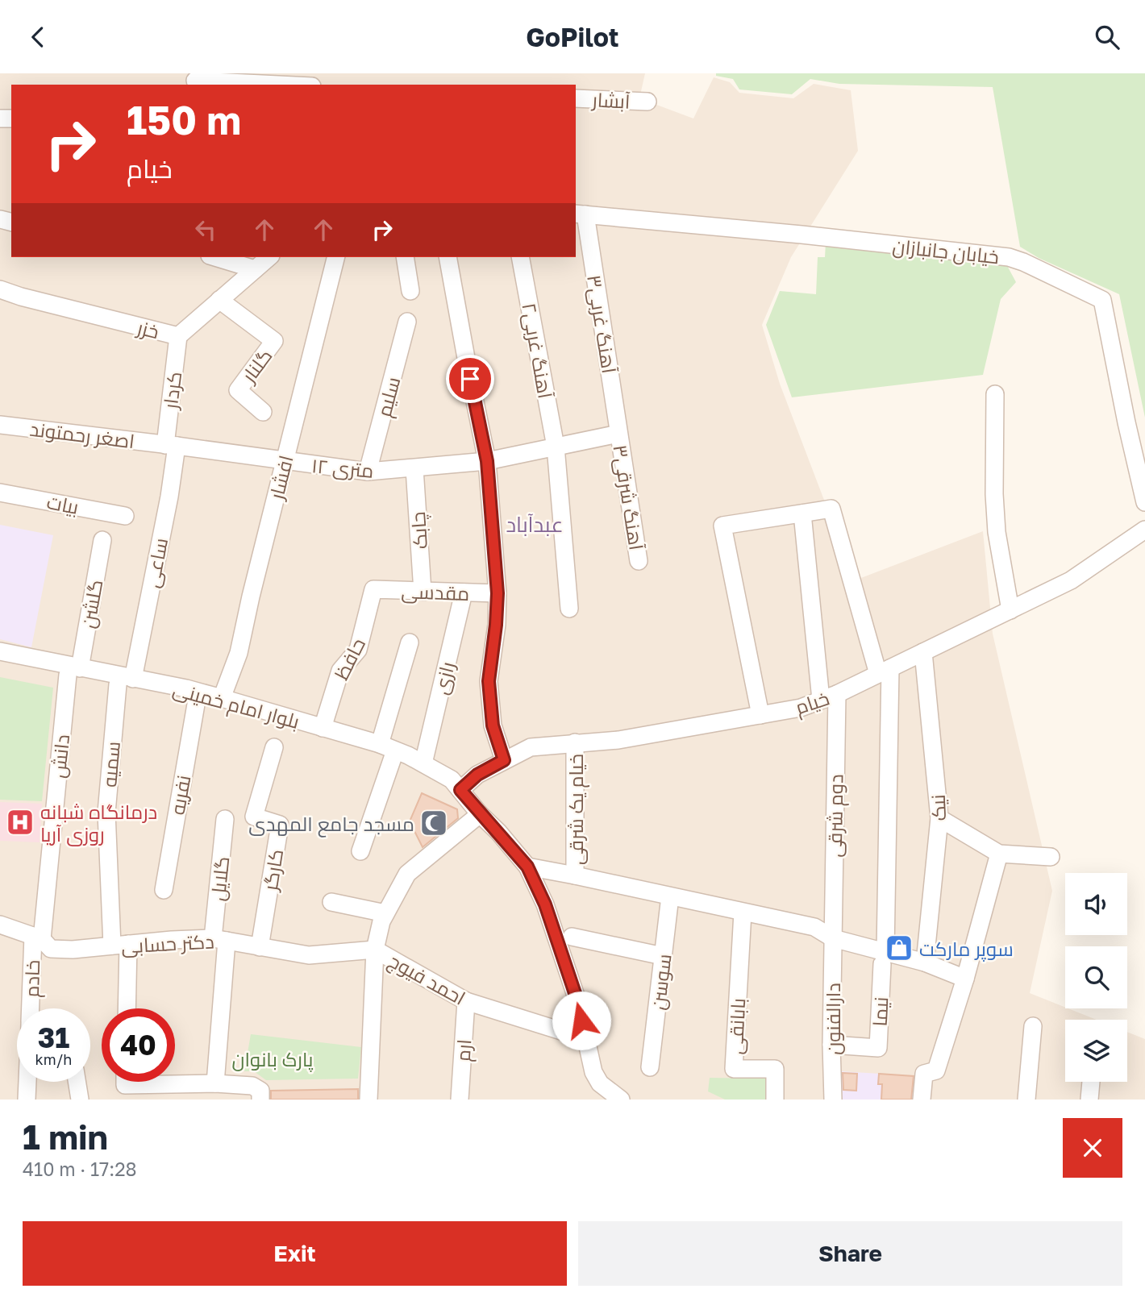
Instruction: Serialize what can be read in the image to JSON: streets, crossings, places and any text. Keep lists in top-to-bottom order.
{
  "streets": {
    "street": [
      "آبشار",
      "خیابان جانبازان",
      "آهنگ غربی۳",
      "خزر",
      "آهنگ غربی۲",
      "گلنار",
      "کردار",
      "سلیم",
      "اصغر رحمتوند",
      "۱۲ متری",
      "افشار",
      "آهنگ شرقی۳",
      "بیات",
      "چابک",
      "ساعی",
      "مقدسی",
      "گلشن",
      "حافظ",
      "رازی",
      "خیام",
      "بلوار امام خمینی",
      "دانش",
      "سمیه",
      "نفریه",
      "نیک",
      "خیام یک شرقی",
      "دوم شرقی",
      "کارگر",
      "گلایل",
      "دکتر حسابی",
      "خادم",
      "احمد فیوج",
      "سوسن",
      "نیما",
      "دارالفنون",
      "بابانقی",
      "ارم"
    ]
  },
  "crossings": [
    ["خیابان جانبازان", "آهنگ غربی۳"],
    ["آهنگ غربی۳", "۱۲ متری"],
    ["آهنگ غربی۳", "آهنگ شرقی۳"],
    ["خزر", "گلنار"],
    ["خزر", "کردار"],
    ["آهنگ غربی۲", "۱۲ متری"],
    ["کردار", "اصغر رحمتوند"],
    ["کردار", "۱۲ متری"],
    ["کردار", "ساعی"],
    ["سلیم", "۱۲ متری"],
    ["اصغر رحمتوند", "۱۲ متری"],
    ["اصغر رحمتوند", "ساعی"],
    ["۱۲ متری", "افشار"],
    ["۱۲ متری", "آهنگ شرقی۳"],
    ["۱۲ متری", "چابک"],
    ["۱۲ متری", "ساعی"],
    ["افشار", "بلوار امام خمینی"],
    ["چابک", "مقدسی"],
    ["ساعی", "بلوار امام خمینی"],
    ["ساعی", "سمیه"],
    ["مقدسی", "حافظ"],
    ["مقدسی", "رازی"],
    ["گلشن", "بلوار امام خمینی"],
    ["گلشن", "دانش"],
    ["حافظ", "بلوار امام خمینی"],
    ["رازی", "بلوار امام خمینی"],
    ["خیام", "بلوار امام خمینی"],
    ["خیام", "نیک"],
    ["خیام", "خیام یک شرقی"],
    ["خیام", "دوم شرقی"],
    ["بلوار امام خمینی", "دانش"],
    ["بلوار امام خمینی", "سمیه"],
    ["بلوار امام خمینی", "نفریه"],
    ["بلوار امام خمینی", "احمد فیوج"],
    ["دانش", "دکتر حسابی"],
    ["دانش", "خادم"],
    ["سمیه", "دکتر حسابی"],
    ["دوم شرقی", "دارالفنون"],
    ["کارگر", "دکتر حسابی"],
    ["گلایل", "دکتر حسابی"],
    ["دکتر حسابی", "خادم"],
    ["دکتر حسابی", "احمد فیوج"],
    ["احمد فیوج", "ارم"],
    ["نیما", "دارالفنون"]
  ],
  "districts": ["عبدآباد"],
  "parks": ["پارک بانوان"],
  "places": {
    "hospital": ["درمانگاه شبانه روزی آریا"],
    "mosque": ["مسجد جامع المهدی"],
    "shop": ["سوپر مارکت"]
  },
  "page": {
    "header": "GoPilot",
    "turn": ["150 m", "خیام"],
    "speed": "31 km/h",
    "limit": "40",
    "heading": ["1 min", "410 m · 17:28"],
    "buttons": ["Exit", "Share"]
  }
}
